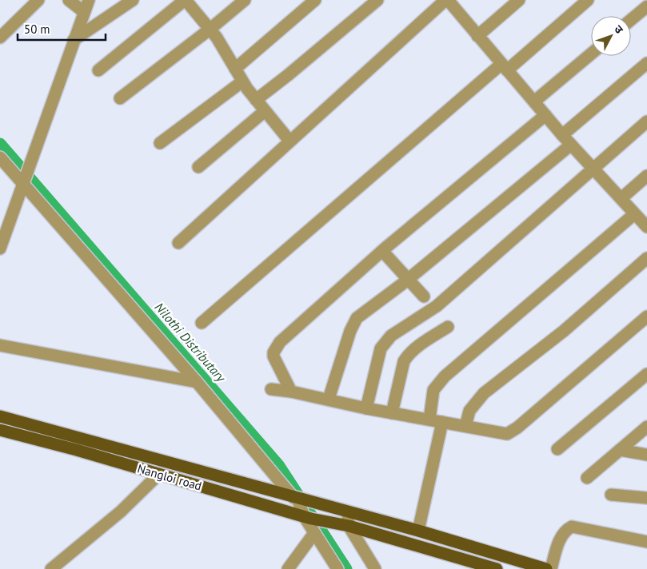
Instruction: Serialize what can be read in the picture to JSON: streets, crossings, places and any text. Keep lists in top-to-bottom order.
{
  "streets": {
    "main road": ["Nangloi road"]
  },
  "water": ["Nilothi Distributary"],
  "scale_bar": "50 m",
  "north": "top right"
}
